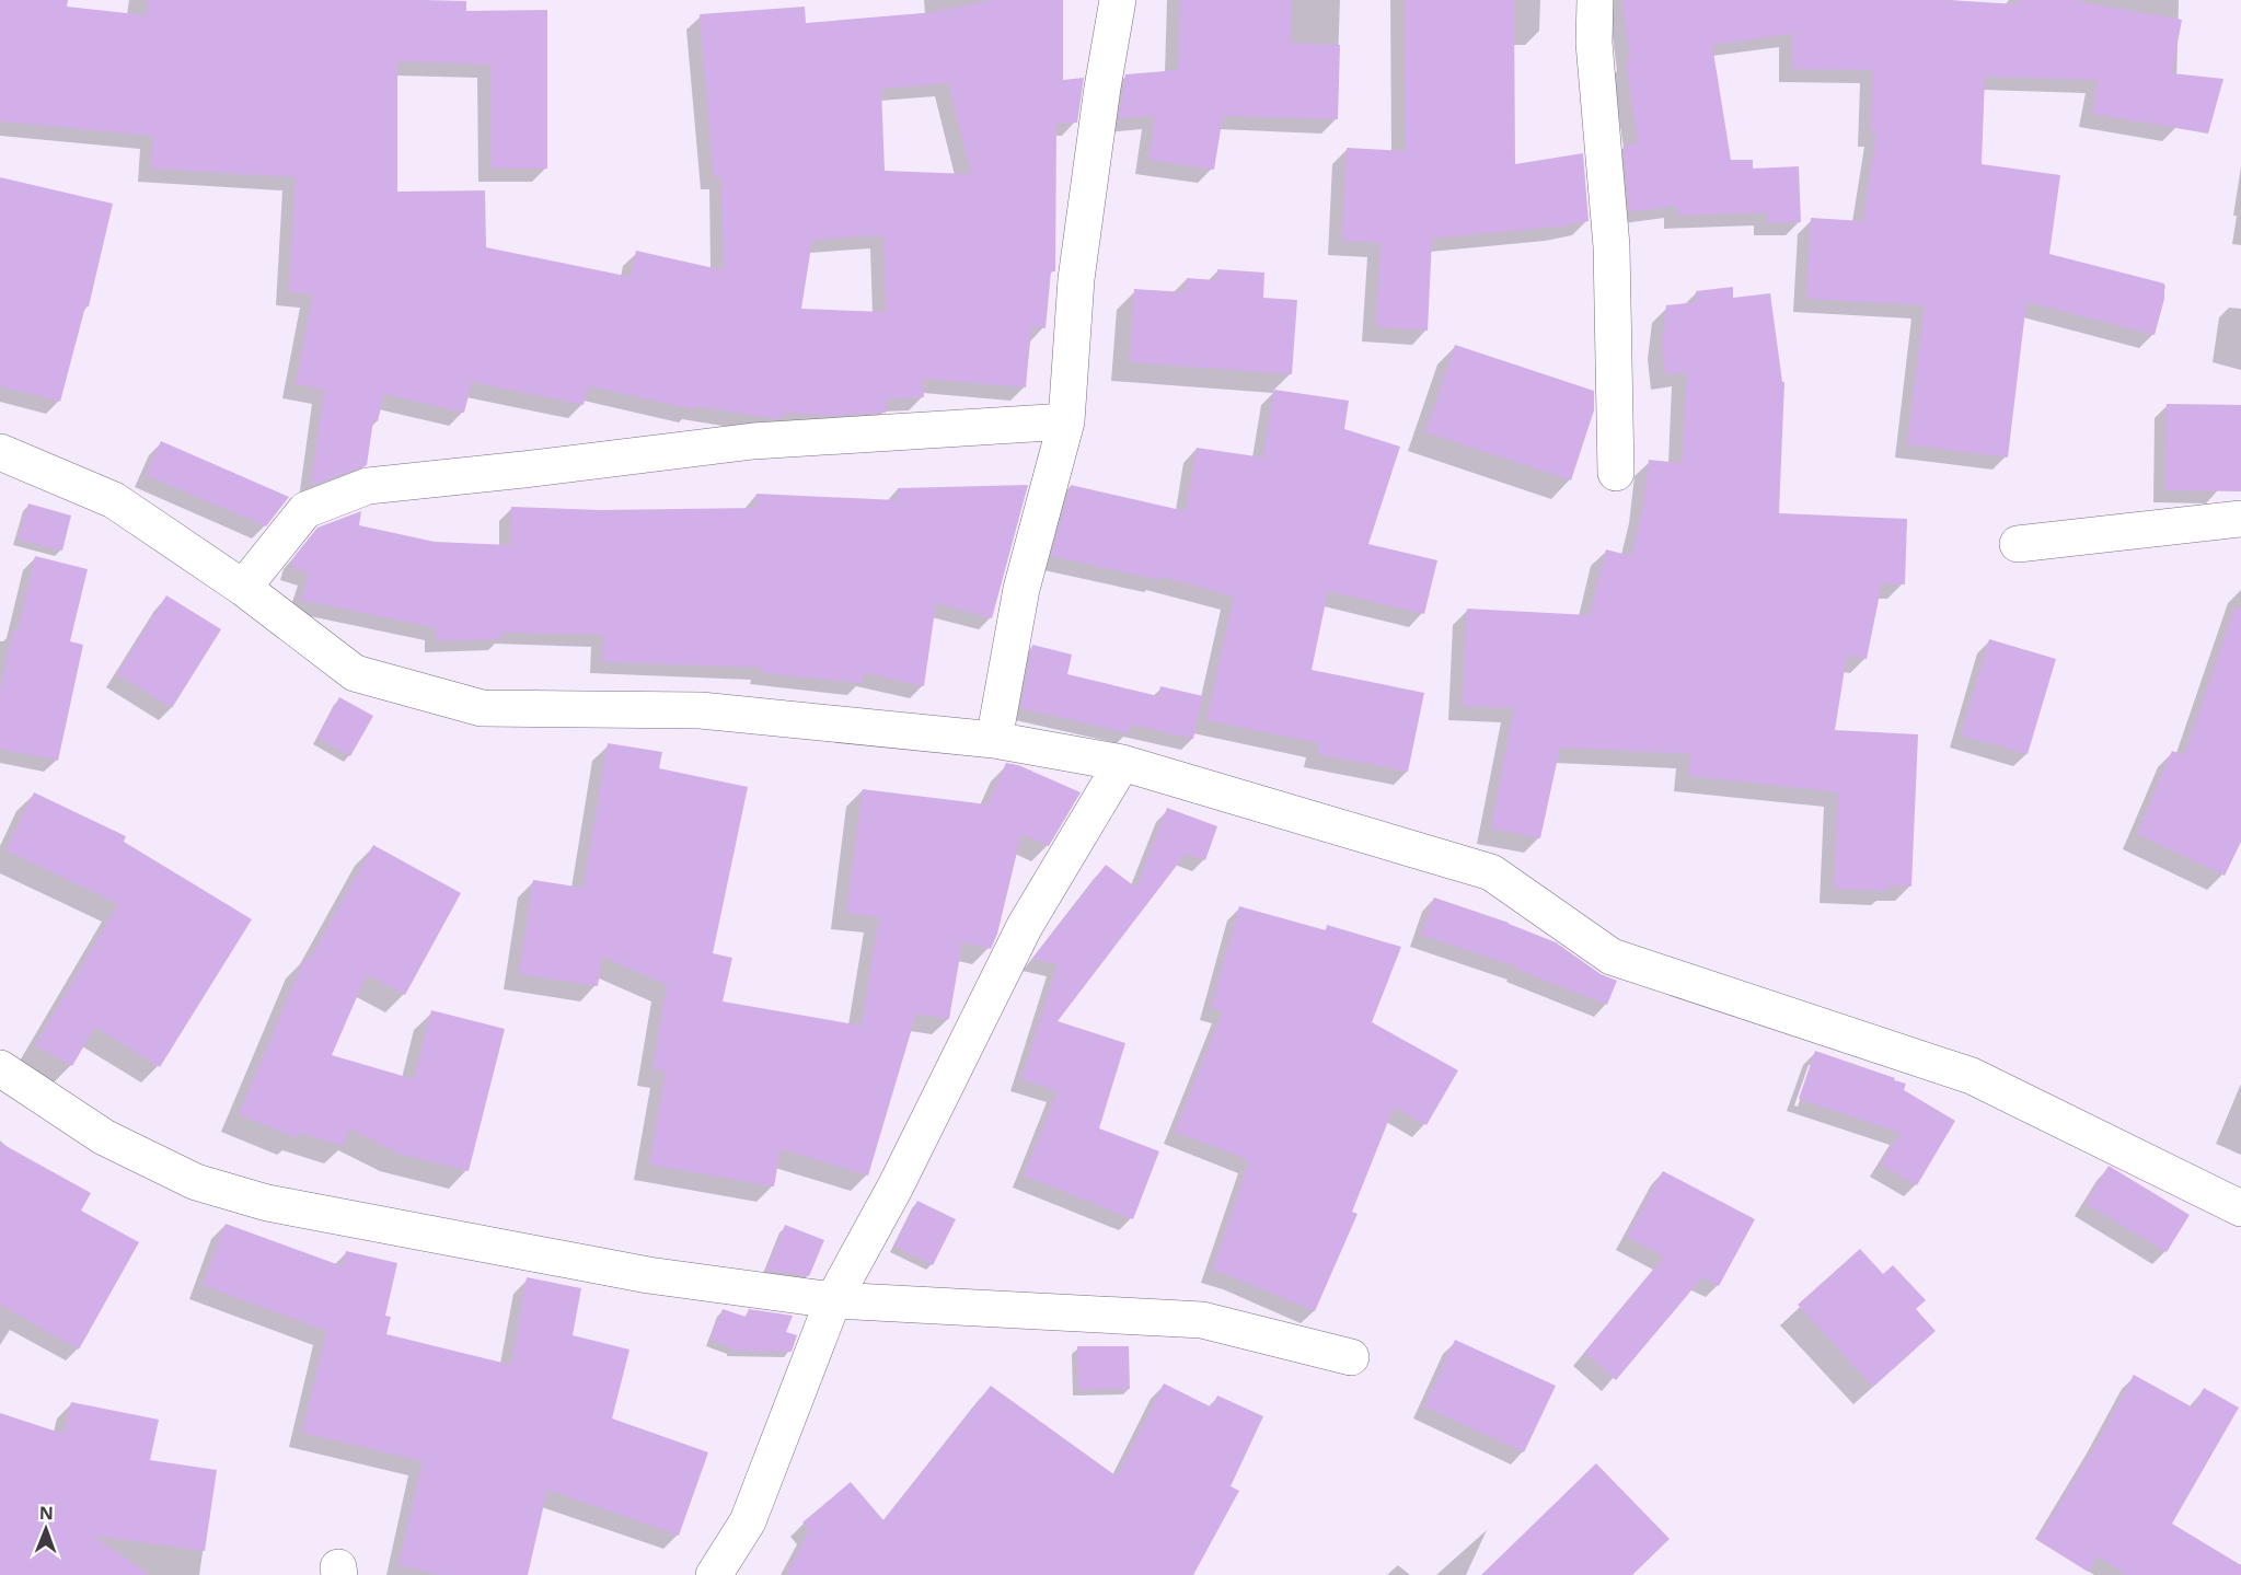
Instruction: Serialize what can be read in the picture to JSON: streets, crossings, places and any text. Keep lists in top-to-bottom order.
{
  "north": "top"
}
